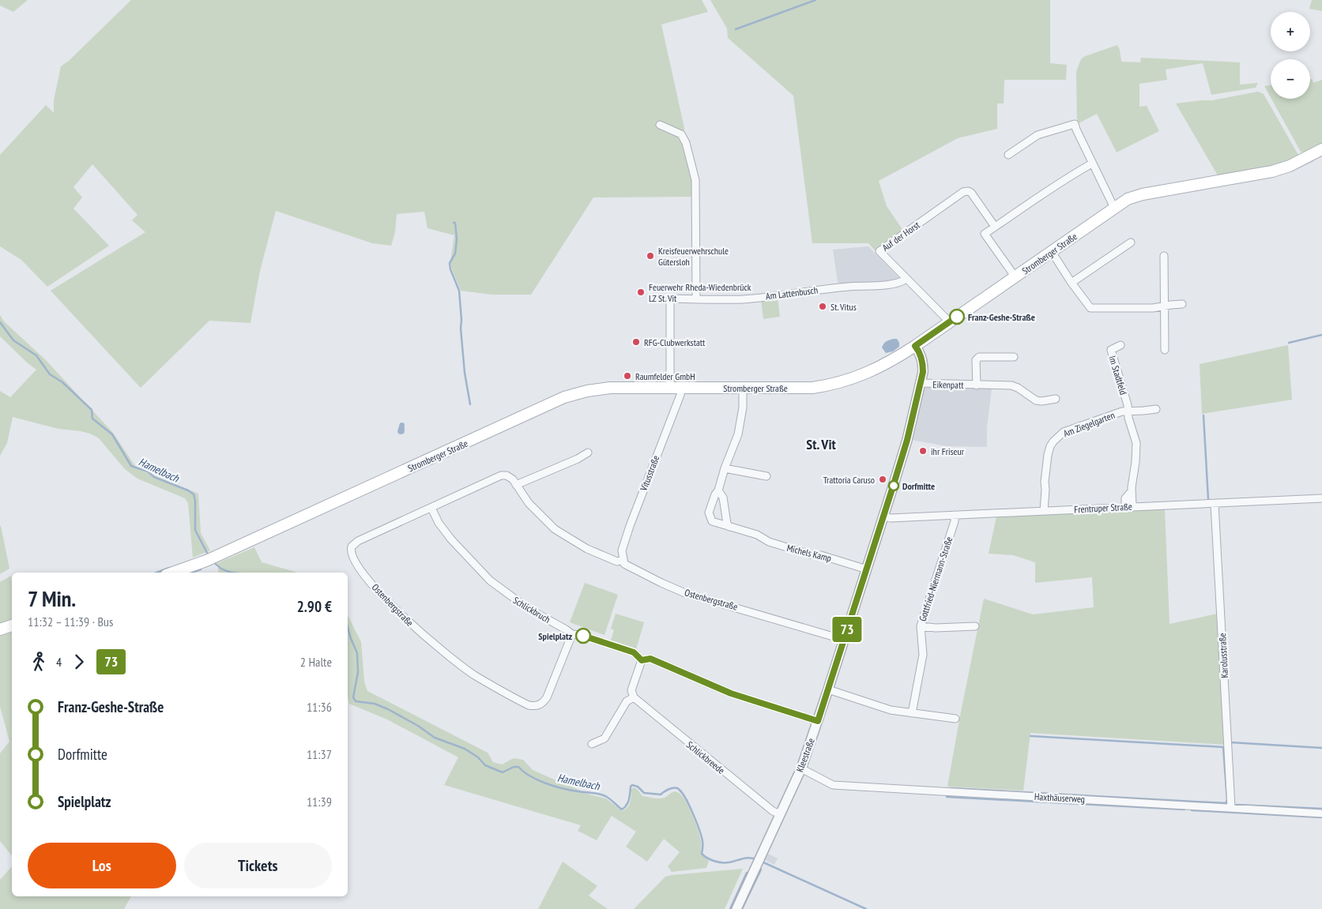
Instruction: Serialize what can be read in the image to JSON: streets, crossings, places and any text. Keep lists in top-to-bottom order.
{
  "streets": {
    "main road": ["Stromberger Straße"],
    "street": [
      "Auf der Horst",
      "Am Lattenbusch",
      "Im Stadtfeld",
      "Eikenpatt",
      "Am Ziegelgarten",
      "Vitusstraße",
      "Frentruper Straße",
      "Michels Kamp",
      "Gottfried-Niermann-Straße",
      "Ostenbergstraße",
      "Schlickbruch",
      "Karolusstraße",
      "Kleestraße",
      "Schlickbreede",
      "Haxthäuserweg"
    ]
  },
  "crossings": [
    ["Auf der Horst", "Stromberger Straße"],
    ["Auf der Horst", "Am Lattenbusch"],
    ["Stromberger Straße", "Am Lattenbusch"],
    ["Stromberger Straße", "Vitusstraße"],
    ["Stromberger Straße", "Michels Kamp"],
    ["Stromberger Straße", "Kleestraße"],
    ["Am Lattenbusch", "Vitusstraße"],
    ["Im Stadtfeld", "Am Ziegelgarten"],
    ["Im Stadtfeld", "Frentruper Straße"],
    ["Eikenpatt", "Kleestraße"],
    ["Am Ziegelgarten", "Frentruper Straße"],
    ["Vitusstraße", "Ostenbergstraße"],
    ["Frentruper Straße", "Gottfried-Niermann-Straße"],
    ["Frentruper Straße", "Karolusstraße"],
    ["Frentruper Straße", "Kleestraße"],
    ["Michels Kamp", "Kleestraße"],
    ["Ostenbergstraße", "Schlickbruch"],
    ["Ostenbergstraße", "Kleestraße"],
    ["Schlickbruch", "Kleestraße"],
    ["Karolusstraße", "Haxthäuserweg"],
    ["Kleestraße", "Schlickbreede"],
    ["Kleestraße", "Haxthäuserweg"]
  ],
  "districts": ["St. Vit"],
  "water": ["Hamelbach"],
  "places": [
    "Kreisfeuerwehrschule Gütersloh",
    "Feuerwehr Rheda-Wiedenbrück LZ St. Vit",
    "St. Vitus",
    "Franz-Geshe-Straße",
    "RFG-Clubwerkstatt",
    "Raumfelder GmbH",
    "ihr Friseur",
    "Trattoria Caruso",
    "Dorfmitte",
    "Spielplatz"
  ],
  "lines": ["bus line 73"],
  "page": {
    "on_map": "73",
    "map_buttons": ["+", "−"],
    "heading": ["7 Min.", "11:32 – 11:39 · Bus", "2.90 €"],
    "legs": ["4", "73", "2 Halte"],
    "list": [
      {
        "name": "Franz-Geshe-Straße",
        "value": "11:36"
      },
      {
        "name": "Dorfmitte",
        "value": "11:37"
      },
      {
        "name": "Spielplatz",
        "value": "11:39"
      }
    ],
    "buttons": ["Los", "Tickets"]
  }
}
